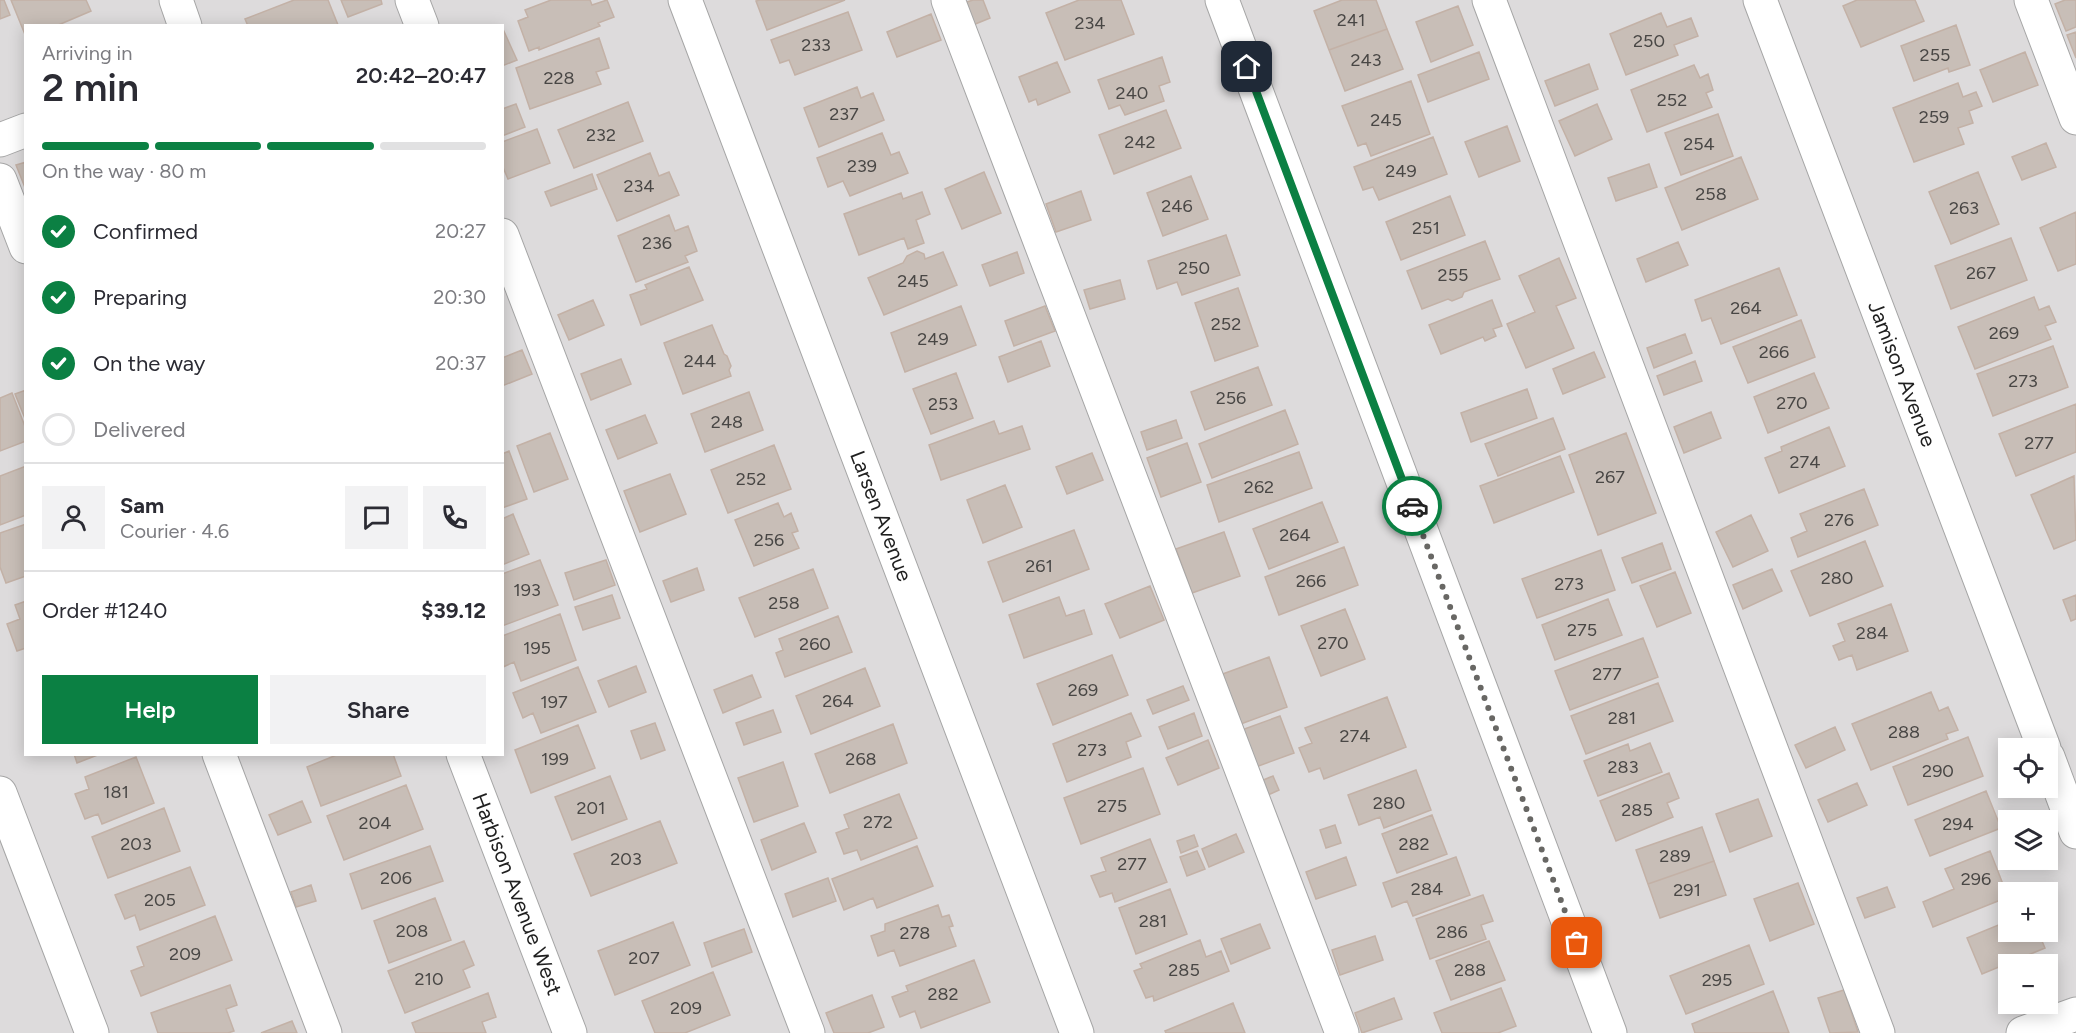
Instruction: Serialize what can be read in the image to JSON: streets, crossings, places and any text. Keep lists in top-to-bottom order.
{
  "streets": {
    "street": ["Jamison Avenue", "Larsen Avenue", "Harbison Avenue West"]
  },
  "house_numbers": [
    "241",
    "234",
    "250",
    "233",
    "255",
    "243",
    "228",
    "240",
    "252",
    "237",
    "259",
    "245",
    "232",
    "242",
    "254",
    "239",
    "249",
    "234",
    "258",
    "246",
    "263",
    "251",
    "236",
    "250",
    "267",
    "255",
    "245",
    "264",
    "252",
    "269",
    "249",
    "266",
    "244",
    "273",
    "256",
    "270",
    "253",
    "248",
    "277",
    "274",
    "267",
    "252",
    "262",
    "276",
    "264",
    "256",
    "261",
    "280",
    "266",
    "273",
    "193",
    "258",
    "275",
    "284",
    "270",
    "260",
    "195",
    "277",
    "269",
    "264",
    "197",
    "281",
    "288",
    "274",
    "273",
    "199",
    "268",
    "283",
    "290",
    "181",
    "280",
    "275",
    "201",
    "285",
    "272",
    "204",
    "294",
    "203",
    "282",
    "289",
    "203",
    "277",
    "206",
    "296",
    "284",
    "291",
    "205",
    "281",
    "208",
    "286",
    "278",
    "209",
    "207",
    "285",
    "288",
    "210",
    "295",
    "282",
    "209"
  ],
  "page": {
    "heading": ["2 min", "Arriving in", "20:42–20:47"],
    "panel": [
      "Sam",
      "Courier · 4.6",
      "Order #1240",
      "$39.12"
    ],
    "bar": "On the way · 80 m",
    "list": [
      ["Confirmed", "20:27"],
      ["Preparing", "20:30"],
      ["On the way", "20:37"],
      "Delivered"
    ],
    "buttons": ["Help", "Share"],
    "map_buttons": ["+", "−"]
  }
}
